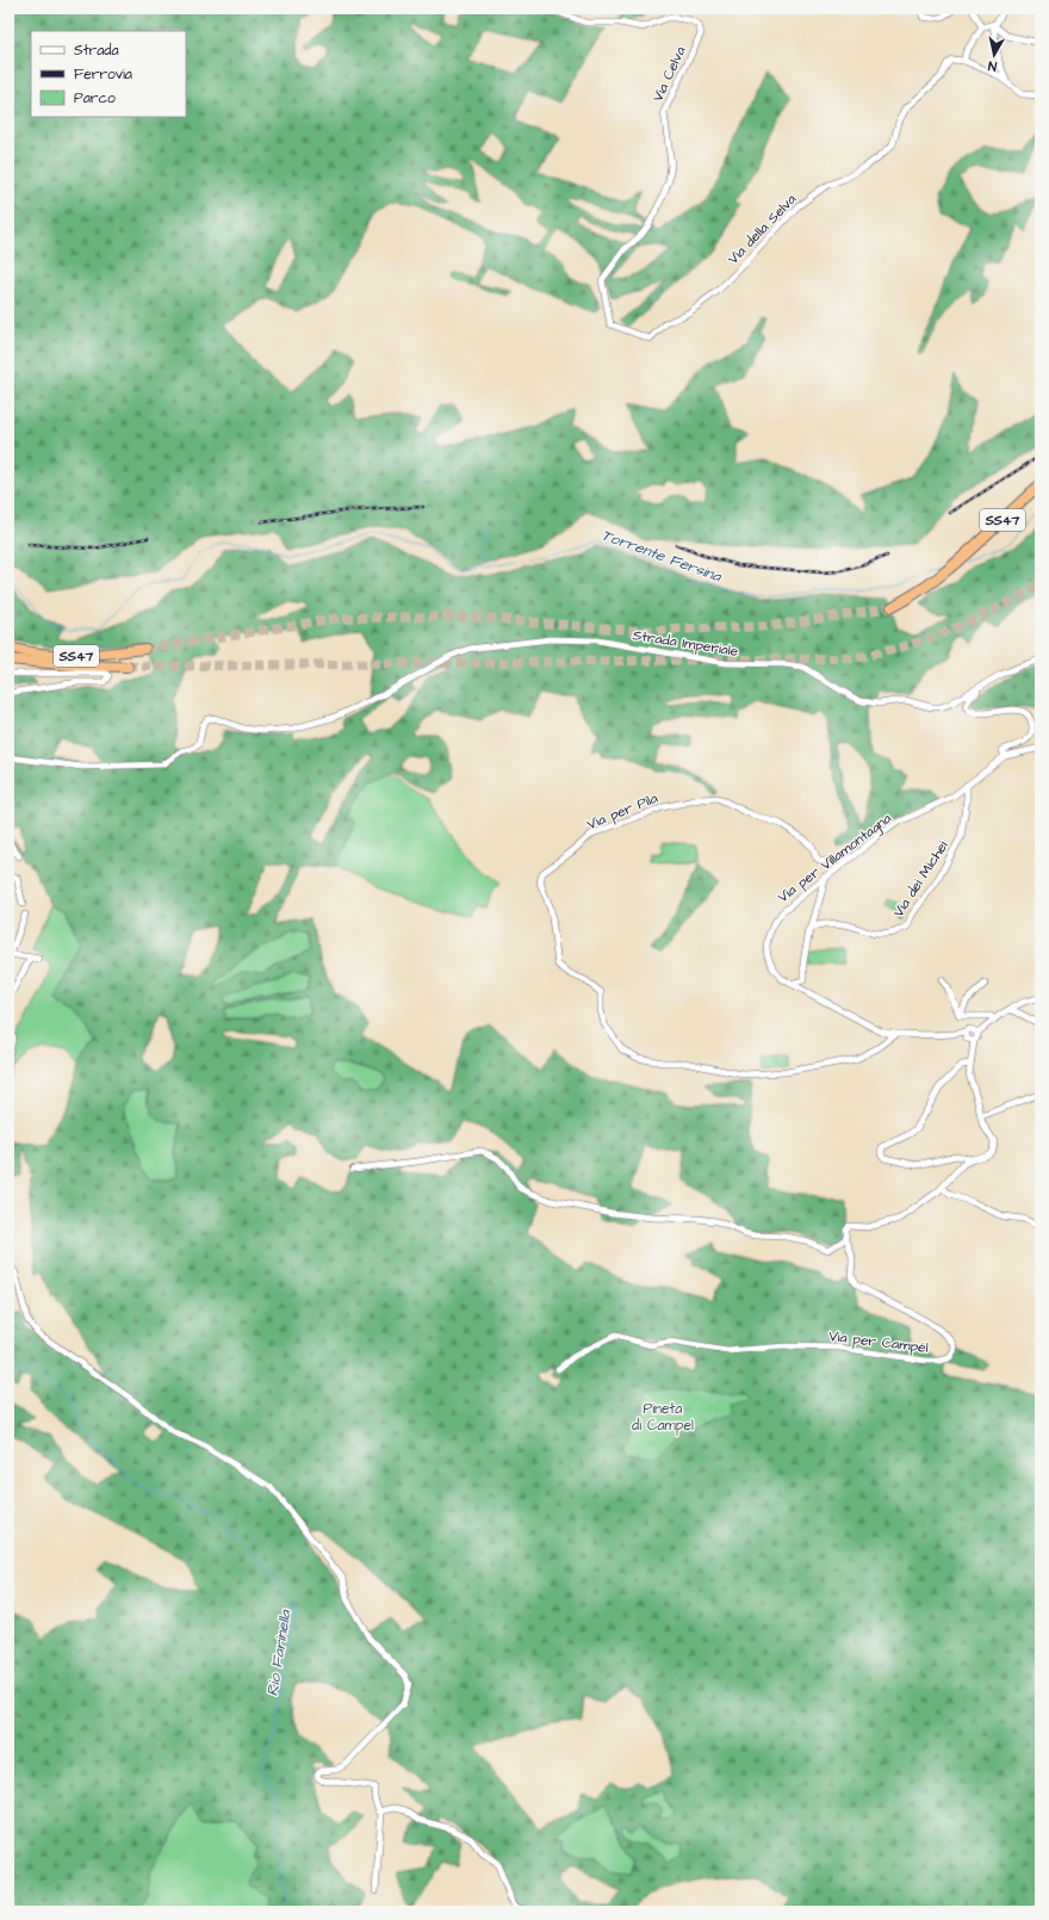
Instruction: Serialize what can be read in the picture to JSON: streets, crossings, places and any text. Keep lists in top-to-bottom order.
{
  "streets": {
    "highway": ["SS47"],
    "street": [
      "Via Celva",
      "Via della Selva",
      "Strada Imperiale",
      "Via per Pila",
      "Via per Villamontagna",
      "Via dei Michei",
      "Via per Campél"
    ]
  },
  "crossings": [
    ["Via Celva", "Via della Selva"],
    ["Via per Pila", "Via per Villamontagna"],
    ["Via per Villamontagna", "Via dei Michei"]
  ],
  "water": ["Torrente Fersina", "Rio Farinella"],
  "parks": ["Pineta di Campel"],
  "legend": ["Strada", "Ferrovia", "Parco"],
  "north": "bottom"
}
